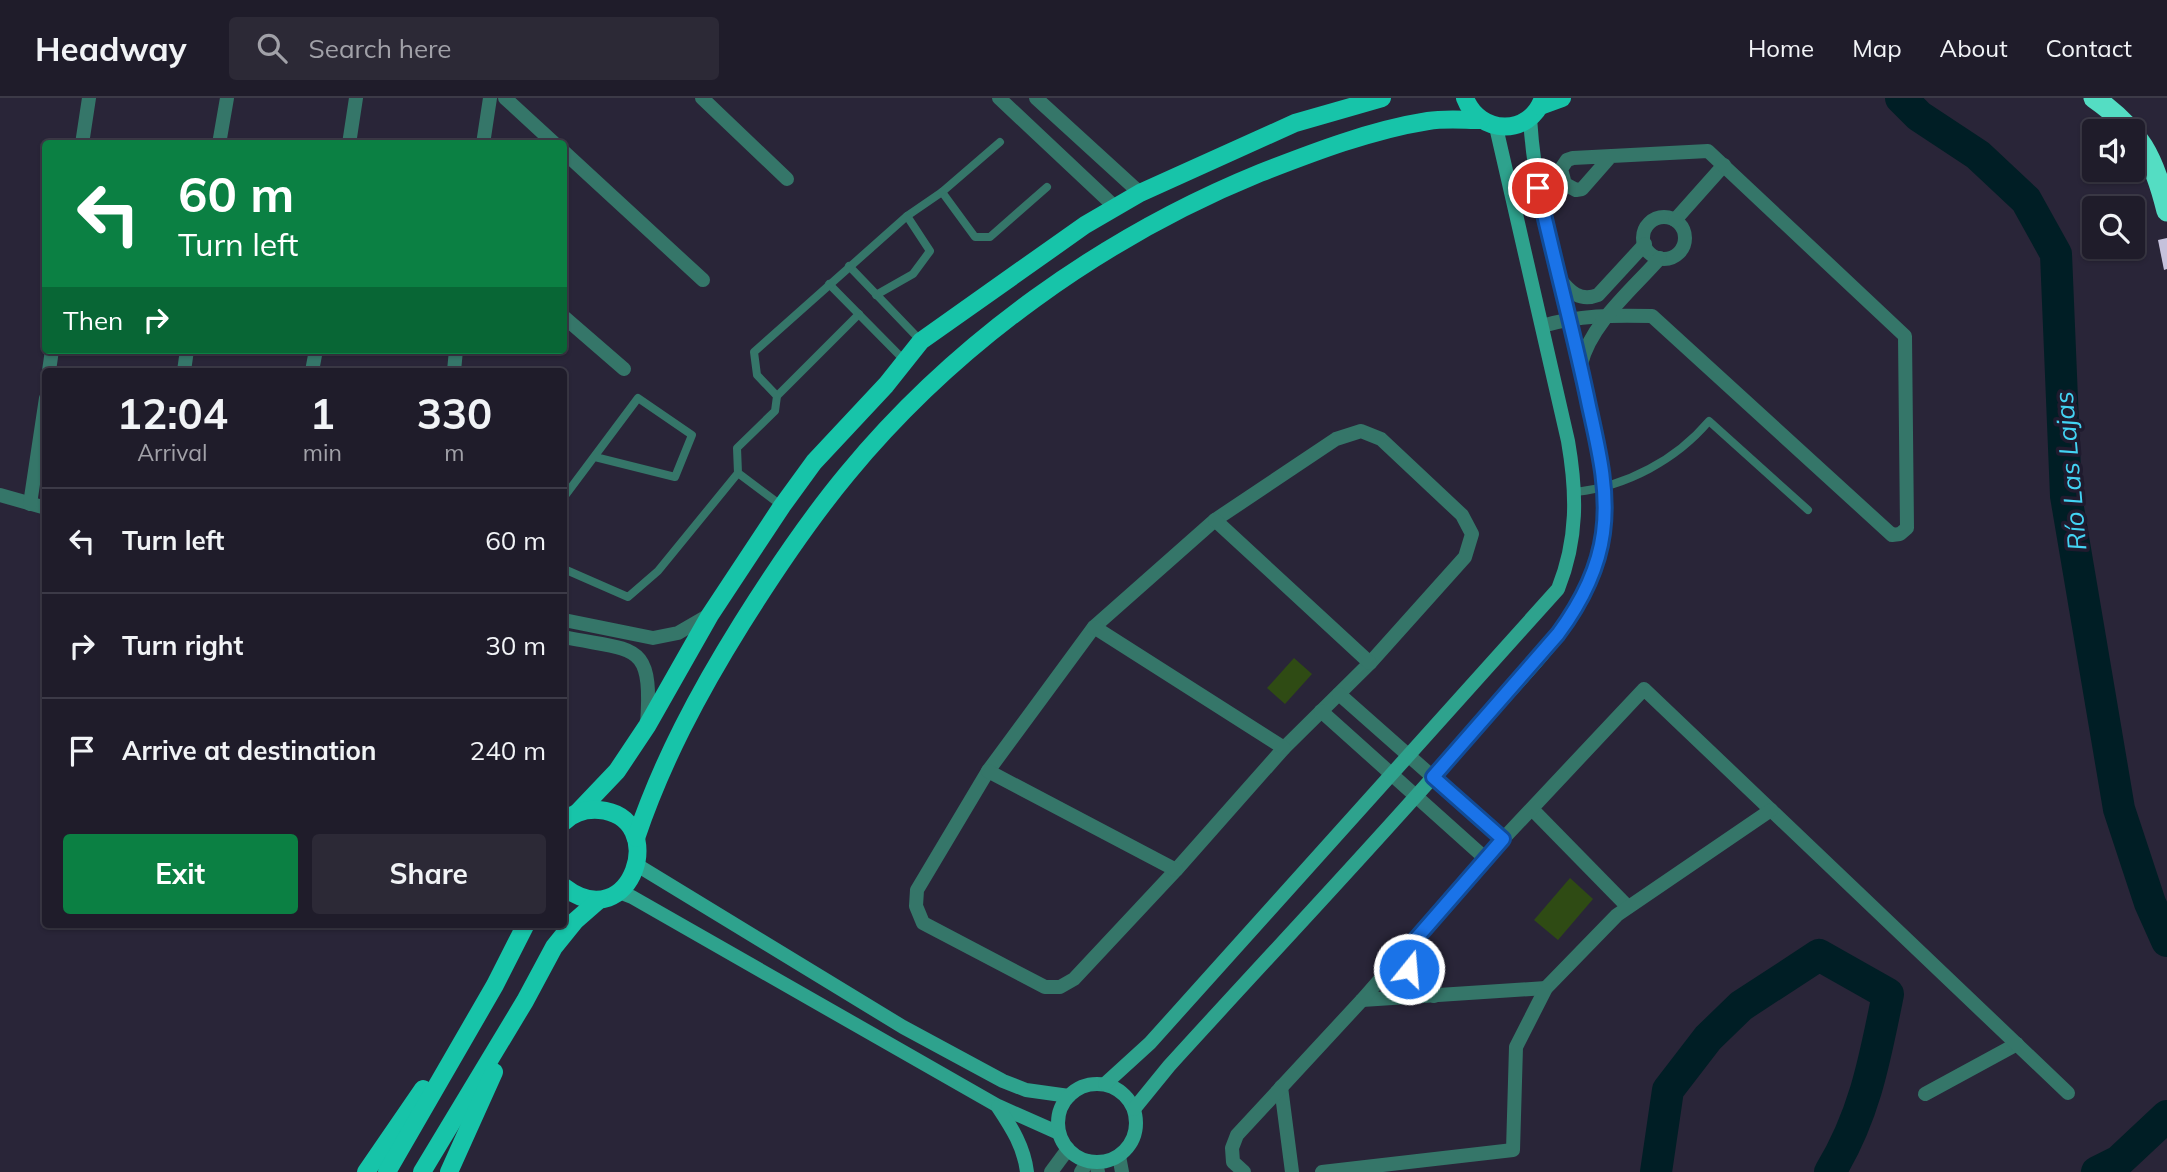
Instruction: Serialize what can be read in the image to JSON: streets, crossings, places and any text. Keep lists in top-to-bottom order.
{
  "water": ["Río Las Lajas"],
  "page": {
    "header": "Headway",
    "search": "Search here",
    "nav": [
      "Home",
      "Map",
      "About",
      "Contact"
    ],
    "turn": ["60 m", "Turn left"],
    "then": "Then",
    "eta": [
      "12:04",
      "Arrival",
      "1",
      "min",
      "330",
      "m"
    ],
    "list": [
      {
        "name": "Turn left",
        "value": "60 m"
      },
      {
        "name": "Turn right",
        "value": "30 m"
      },
      {
        "name": "Arrive at destination",
        "value": "240 m"
      }
    ],
    "buttons": ["Exit", "Share"]
  }
}
